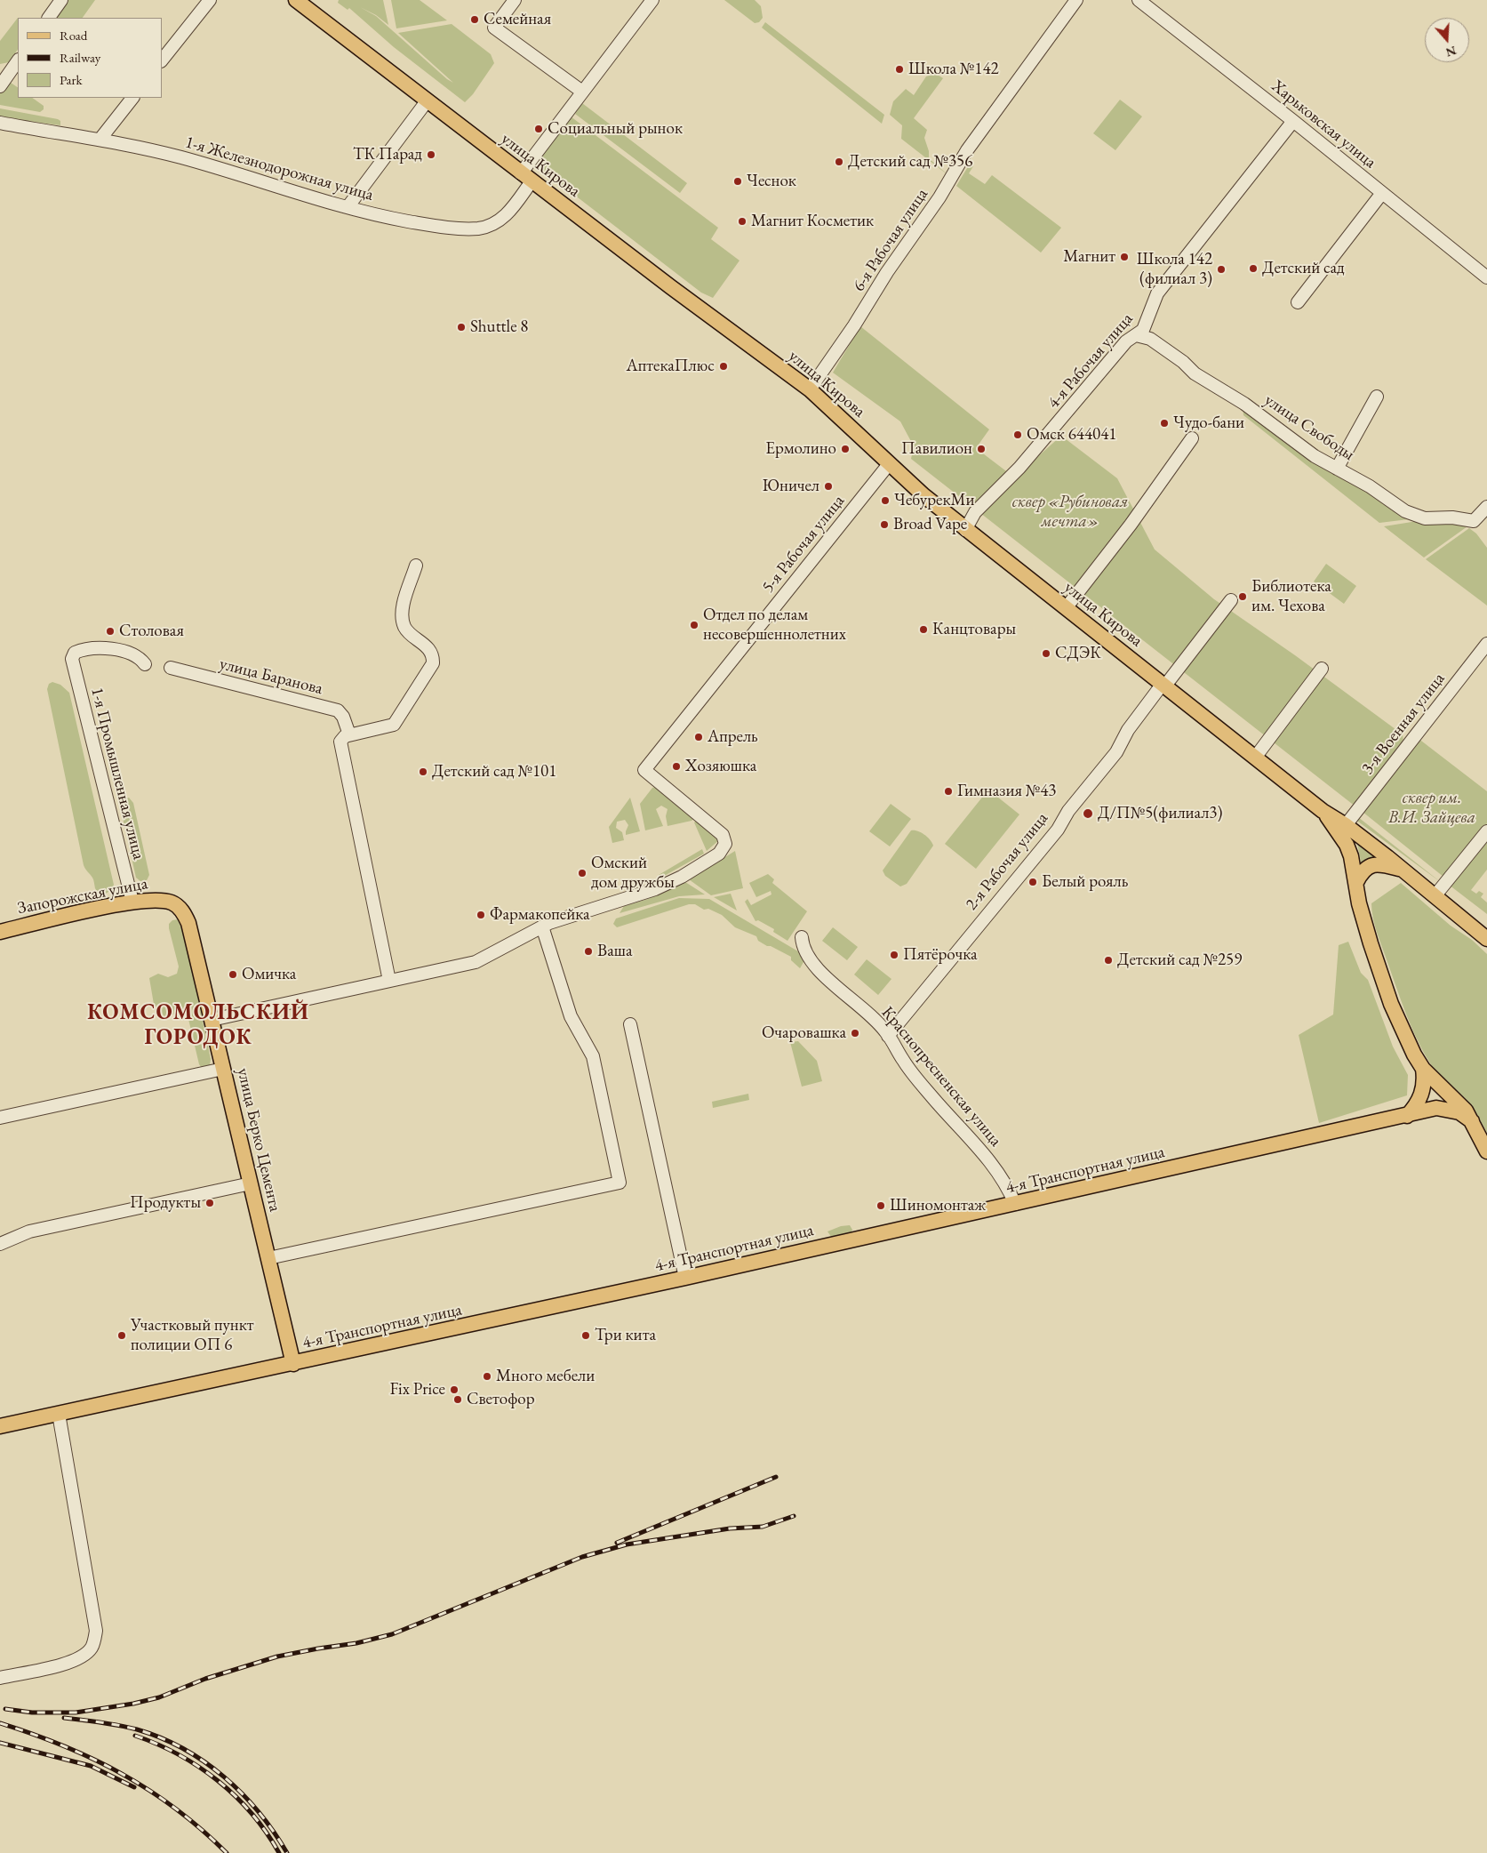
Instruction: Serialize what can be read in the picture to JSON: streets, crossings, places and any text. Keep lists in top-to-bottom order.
{
  "streets": {
    "main road": [
      "улица Кирова",
      "Запорожская улица",
      "улица Берко Цемента",
      "4-я Транспортная улица"
    ],
    "street": [
      "Харьковская улица",
      "1-я Железнодорожная улица",
      "6-я Рабочая улица",
      "4-я Рабочая улица",
      "улица Свободы",
      "5-я Рабочая улица",
      "улица Баранова",
      "3-я Военная улица",
      "1-я Промышленная улица",
      "2-я Рабочая улица",
      "Краснопресненская улица"
    ]
  },
  "crossings": [
    ["Харьковская улица", "4-я Рабочая улица"],
    ["улица Кирова", "1-я Железнодорожная улица"],
    ["улица Кирова", "6-я Рабочая улица"],
    ["улица Кирова", "4-я Рабочая улица"],
    ["улица Кирова", "5-я Рабочая улица"],
    ["улица Кирова", "3-я Военная улица"],
    ["улица Кирова", "2-я Рабочая улица"],
    ["4-я Рабочая улица", "улица Свободы"],
    ["1-я Промышленная улица", "Запорожская улица"],
    ["2-я Рабочая улица", "Краснопресненская улица"],
    ["Запорожская улица", "улица Берко Цемента"],
    ["Краснопресненская улица", "4-я Транспортная улица"],
    ["улица Берко Цемента", "4-я Транспортная улица"]
  ],
  "districts": ["КОМСОМОЛЬСКИЙ ГОРОДОК"],
  "parks": ["сквер «Рубиновая мечта»", "сквер им. В.И. Зайцева"],
  "places": [
    "Семейная",
    "Школа №142",
    "Социальный рынок",
    "ТК Парад",
    "Детский сад №356",
    "Чеснок",
    "Магнит Косметик",
    "Магнит",
    "Детский сад",
    "Школа 142 (филиал 3)",
    "Shuttle 8",
    "АптекаПлюс",
    "Чудо-бани",
    "Омск 644041",
    "Ермолино",
    "Павилион",
    "Юничел",
    "ЧебурекМи",
    "Broad Vape",
    "Библиотека им. Чехова",
    "Отдел по делам несовершеннолетних",
    "Канцтовары",
    "Столовая",
    "СДЭК",
    "Апрель",
    "Хозяюшка",
    "Детский сад №101",
    "Гимназия №43",
    "Д/П№5(филиал3)",
    "Омский дом дружбы",
    "Белый рояль",
    "Фармакопейка",
    "Ваша",
    "Пятёрочка",
    "Детский сад №259",
    "Омичка",
    "Очаровашка",
    "Продукты",
    "Шиномонтаж",
    "Участковый пункт полиции ОП 6",
    "Три кита",
    "Много мебели",
    "Fix Price",
    "Светофор"
  ],
  "legend": ["Road", "Railway", "Park"],
  "north": "bottom"
}
